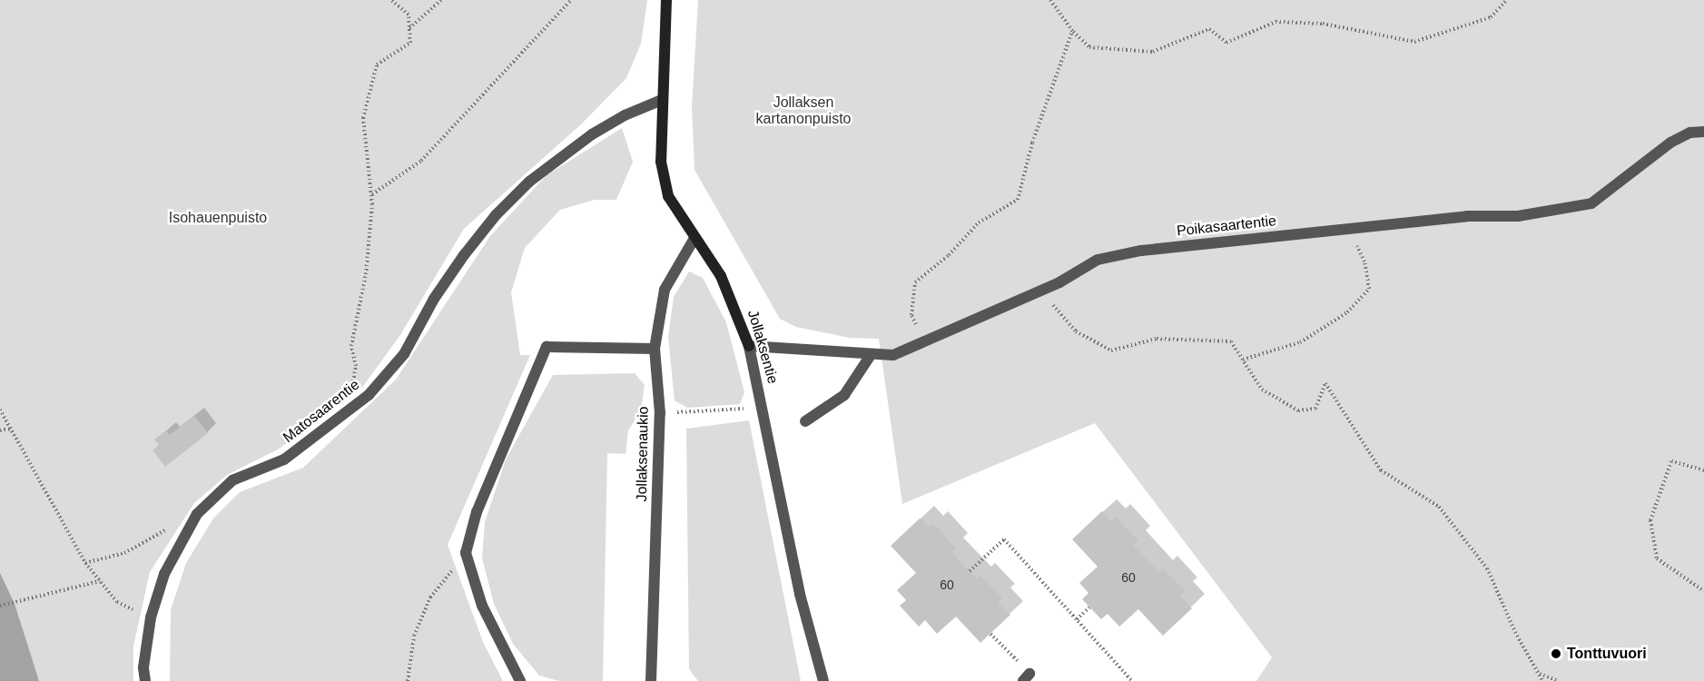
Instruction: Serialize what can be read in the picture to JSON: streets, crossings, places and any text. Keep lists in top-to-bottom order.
{
  "streets": {
    "street": [
      "Poikasaartentie",
      "Jollaksentie",
      "Matosaarentie",
      "Jollaksenaukio"
    ]
  },
  "crossings": [
    ["Poikasaartentie", "Jollaksentie"],
    ["Jollaksentie", "Matosaarentie"],
    ["Jollaksentie", "Jollaksenaukio"]
  ],
  "parks": ["Jollaksen kartanonpuisto", "Isohauenpuisto"],
  "places": ["Tonttuvuori"],
  "house_numbers": ["60", "60"]
}
